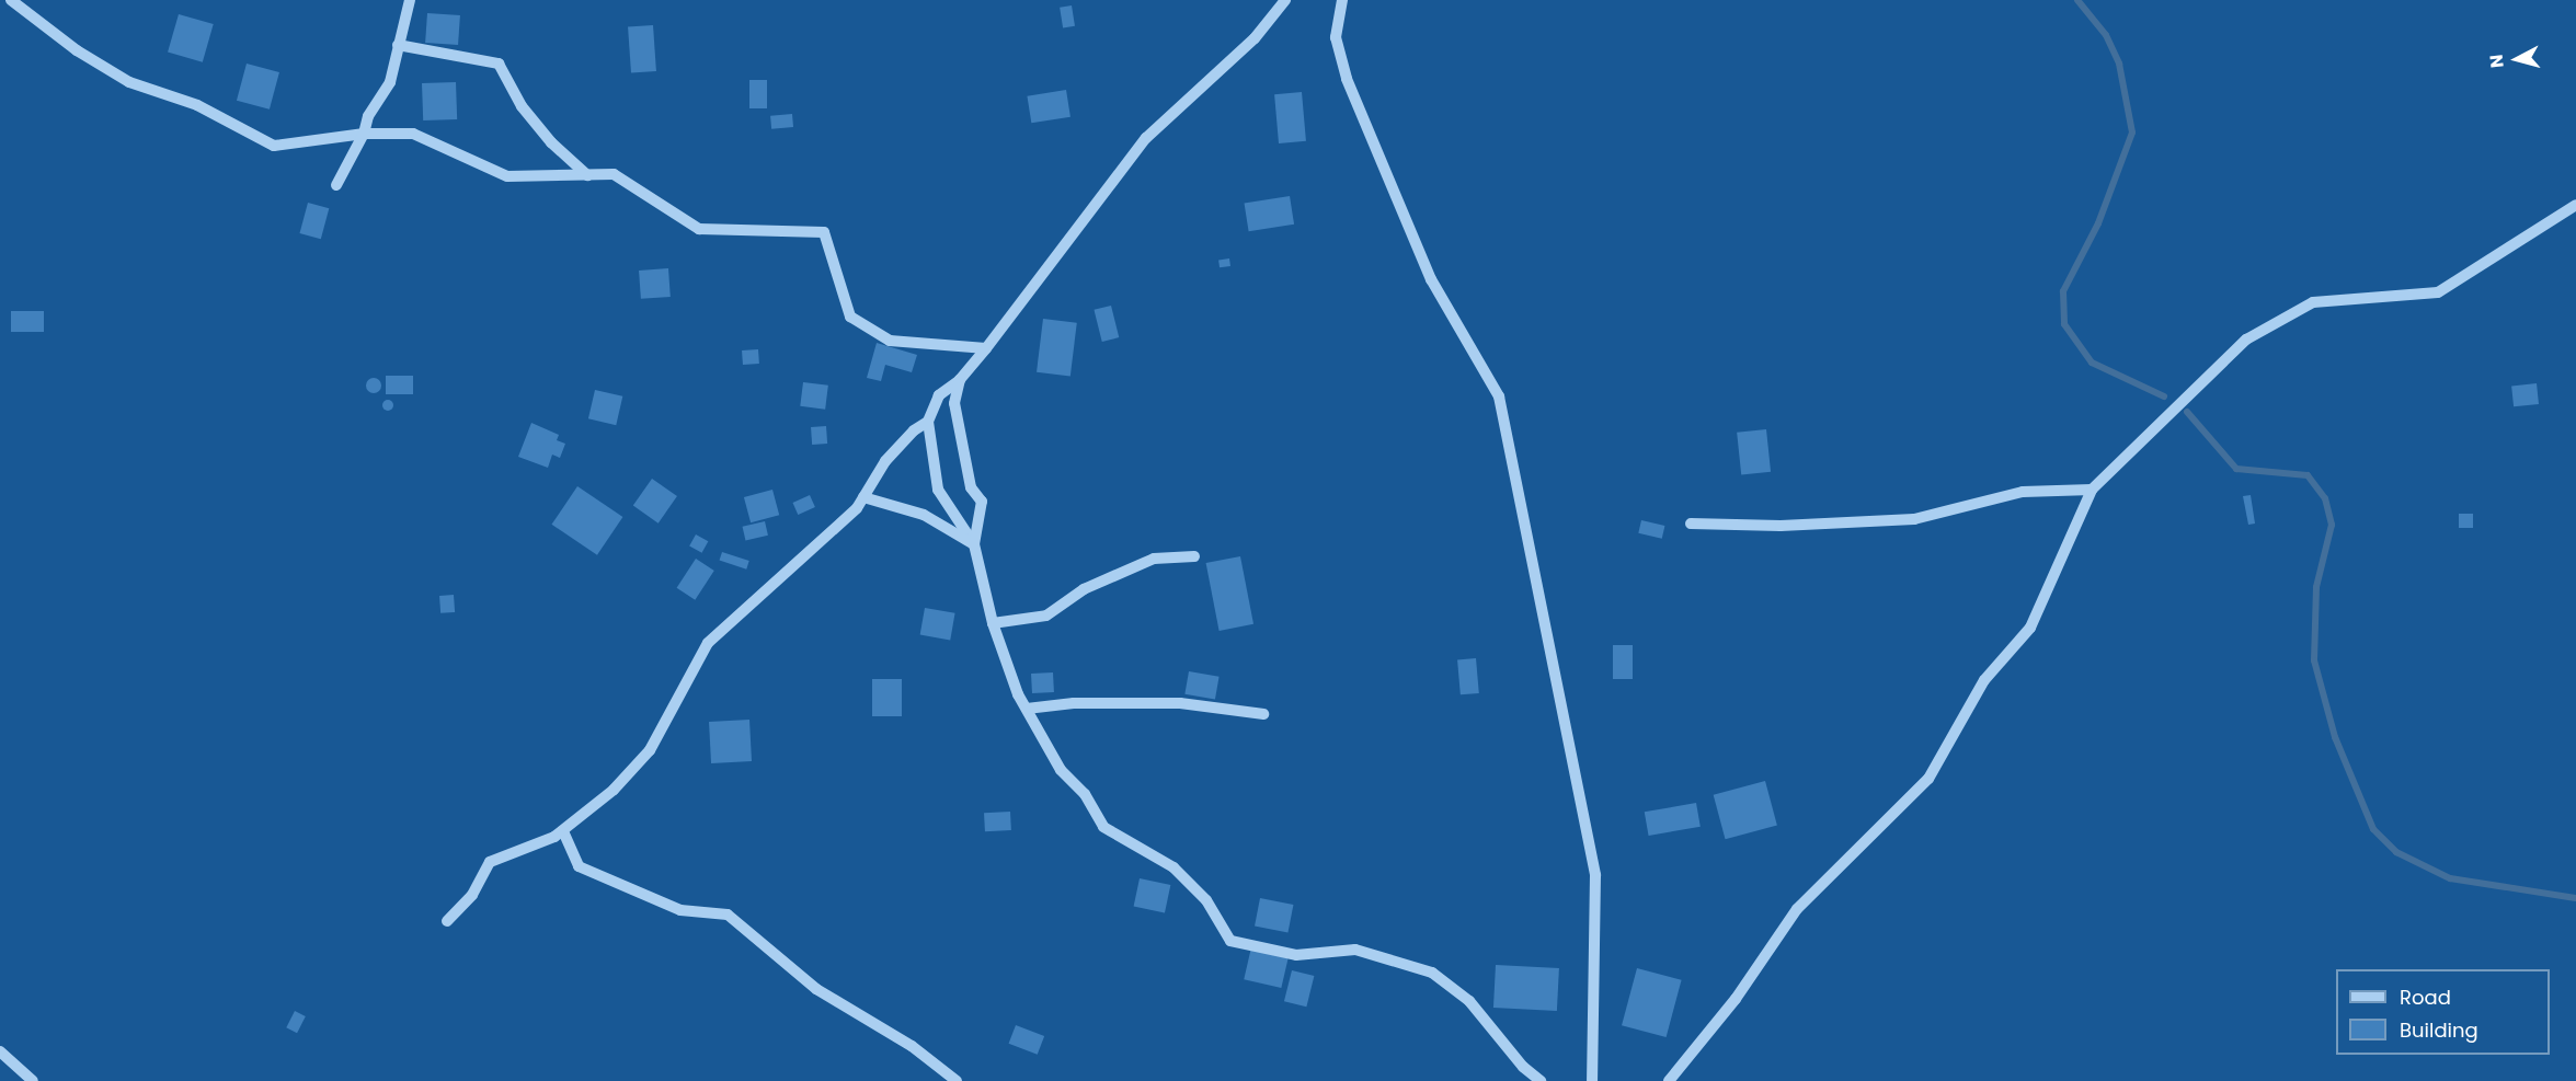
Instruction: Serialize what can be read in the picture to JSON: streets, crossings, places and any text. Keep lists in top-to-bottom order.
{
  "legend": ["Road", "Building"],
  "north": "left"
}
